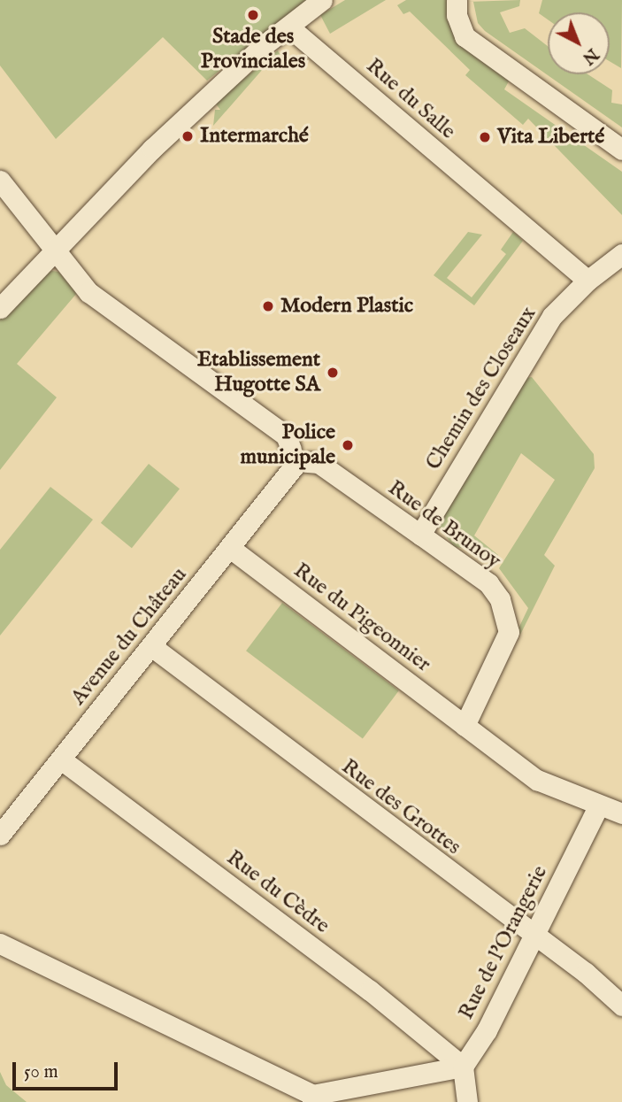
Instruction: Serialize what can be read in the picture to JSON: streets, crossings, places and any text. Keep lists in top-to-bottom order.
{
  "streets": {
    "street": [
      "Rue du Salle",
      "Chemin des Closeaux",
      "Rue de Brunoy",
      "Rue du Pigeonnier",
      "Avenue du Château",
      "Rue des Grottes",
      "Rue du Cèdre",
      "Rue de l'Orangerie"
    ]
  },
  "crossings": [
    ["Rue du Salle", "Chemin des Closeaux"],
    ["Chemin des Closeaux", "Rue de Brunoy"],
    ["Rue de Brunoy", "Rue du Pigeonnier"],
    ["Rue de Brunoy", "Avenue du Château"],
    ["Rue du Pigeonnier", "Avenue du Château"],
    ["Avenue du Château", "Rue des Grottes"],
    ["Avenue du Château", "Rue du Cèdre"],
    ["Rue des Grottes", "Rue de l'Orangerie"],
    ["Rue du Cèdre", "Rue de l'Orangerie"]
  ],
  "places": [
    "Stade des Provinciales",
    "Intermarché",
    "Vita Liberté",
    "Modern Plastic",
    "Etablissement Hugotte SA",
    "Police municipale"
  ],
  "scale_bar": "50 m",
  "north": "bottom right"
}
